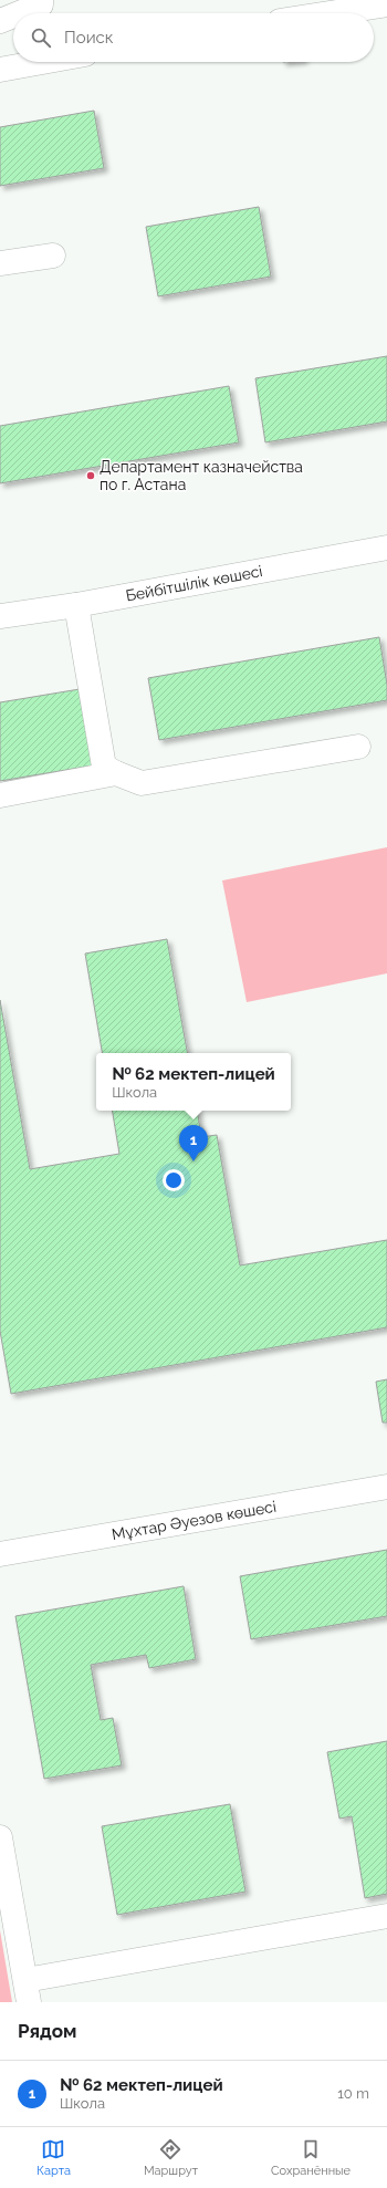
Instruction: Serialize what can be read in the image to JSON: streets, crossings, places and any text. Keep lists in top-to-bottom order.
{
  "streets": {
    "street": ["Бейбітшілік көшесі", "Мұхтар Әуезов көшесі"]
  },
  "places": ["Департамент казначейства по г. Астана"],
  "page": {
    "search": "Поиск",
    "popup": ["№ 62 мектеп-лицей", "Школа"],
    "pins": "1",
    "heading": "Рядом",
    "list": [
      {
        "mark": "1",
        "name": "№ 62 мектеп-лицей",
        "note": "Школа",
        "value": "10 m"
      }
    ],
    "nav": ["Карта", "Маршрут", "Сохранённые"]
  }
}
